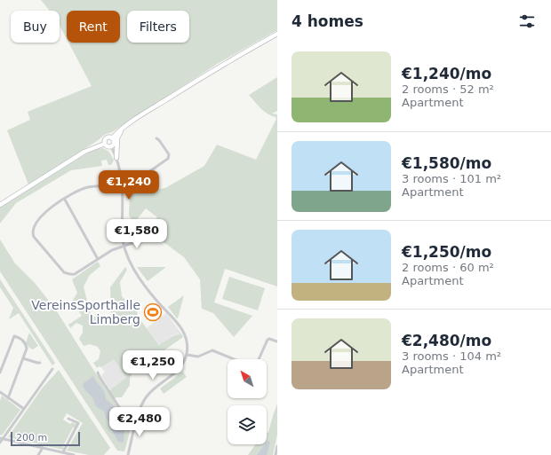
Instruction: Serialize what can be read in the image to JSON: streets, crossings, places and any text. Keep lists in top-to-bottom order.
{
  "places": {
    "sports": ["VereinsSporthalle Limberg"]
  },
  "scale_bar": "200 m",
  "north": "top left",
  "page": {
    "heading": "4 homes",
    "chip": ["Buy", "Rent", "Filters"],
    "list": [
      {
        "name": "€1,240/mo",
        "note": "2 rooms · 52 m² · Apartment"
      },
      {
        "name": "€1,580/mo",
        "note": "3 rooms · 101 m² · Apartment"
      },
      {
        "name": "€1,250/mo",
        "note": "2 rooms · 60 m² · Apartment"
      },
      {
        "name": "€2,480/mo",
        "note": "3 rooms · 104 m² · Apartment"
      }
    ],
    "price": [
      "€1,240",
      "€1,580",
      "€1,250",
      "€2,480"
    ],
    "scale": "200 m"
  }
}
